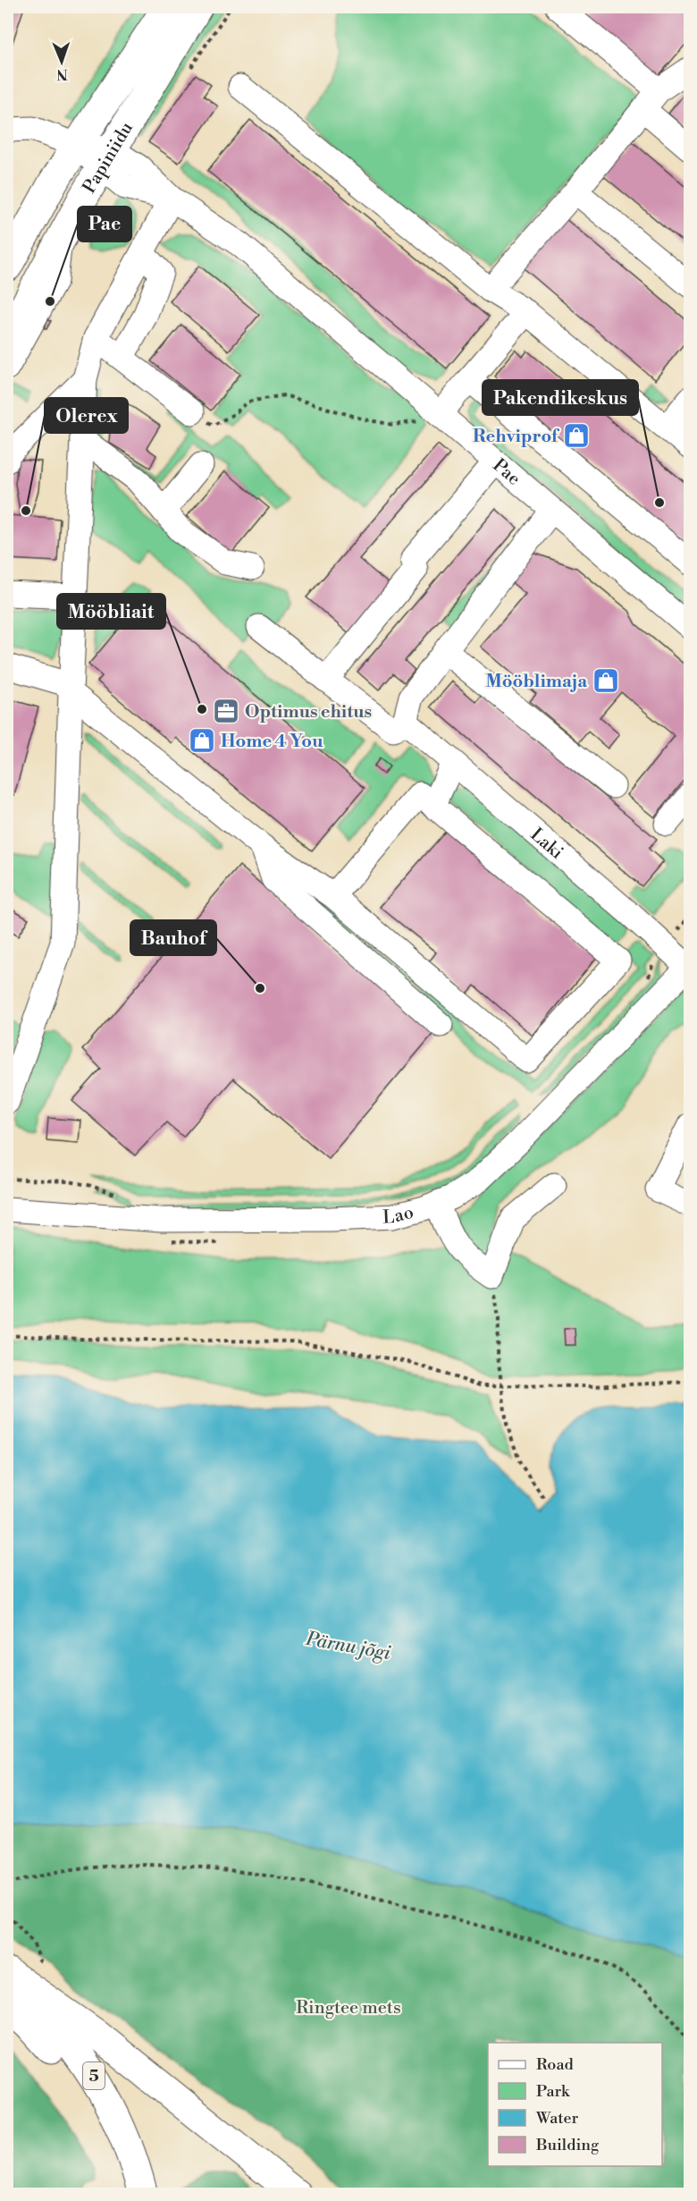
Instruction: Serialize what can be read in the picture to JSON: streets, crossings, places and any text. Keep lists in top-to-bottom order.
{
  "streets": {
    "main road": ["Papiniidu", "5"],
    "street": ["Pae", "Laki", "Lao"]
  },
  "crossings": [
    ["Papiniidu", "Pae"],
    ["Laki", "Lao"]
  ],
  "water": ["Pärnu jõgi"],
  "parks": ["Ringtee mets"],
  "places": {
    "other": [
      "Pae",
      "Pakendikeskus",
      "Olerex",
      "Mööbliait",
      "Bauhof"
    ],
    "shop": ["Rehviprof", "Mööblimaja", "Home 4 You"],
    "office": ["Optimus ehitus"]
  },
  "legend": [
    "Road",
    "Park",
    "Water",
    "Building"
  ],
  "north": "bottom"
}
